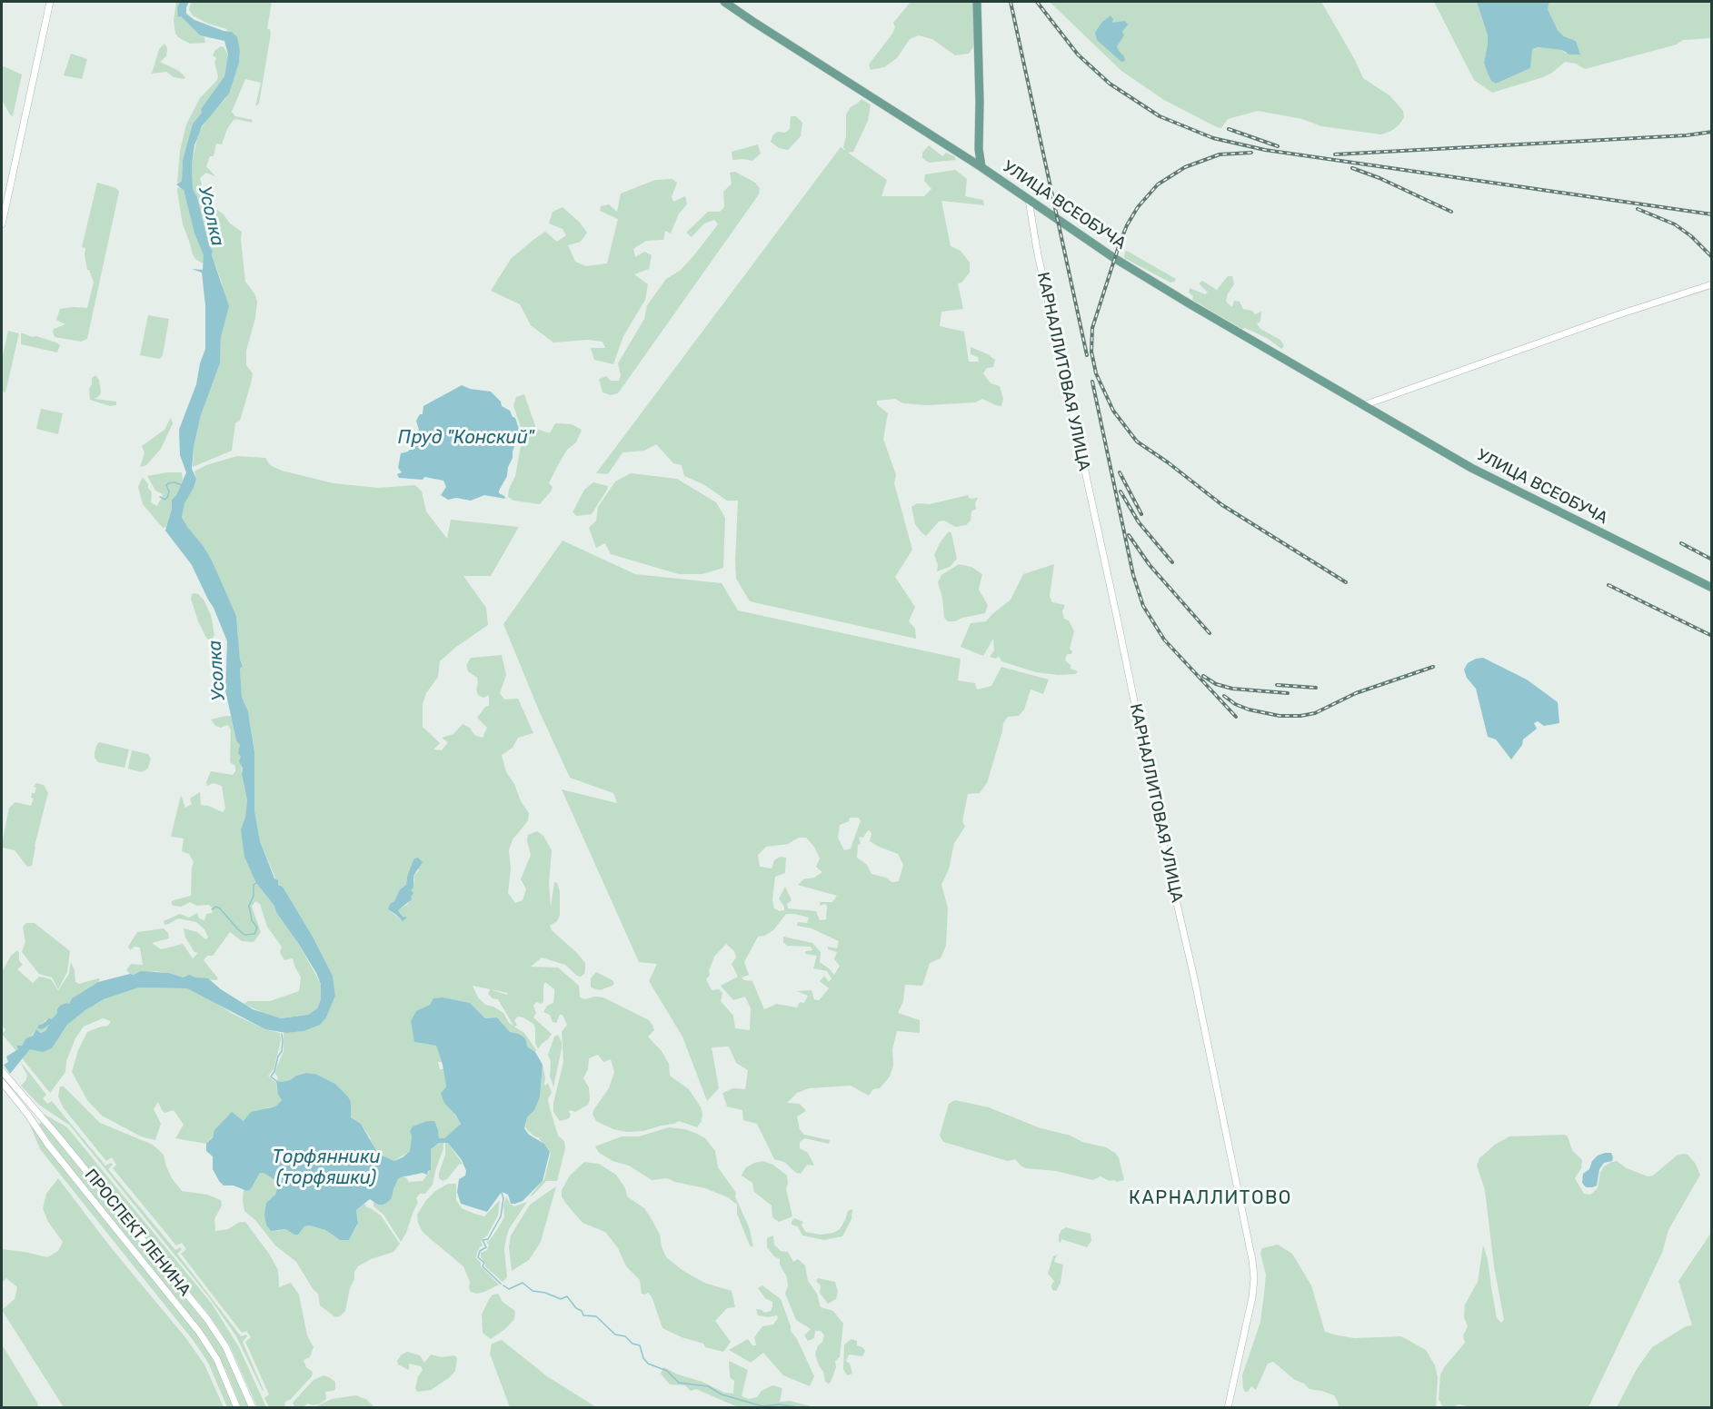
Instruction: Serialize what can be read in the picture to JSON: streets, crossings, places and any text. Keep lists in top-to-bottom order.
{
  "streets": {
    "main road": ["УЛИЦА ВСЕОБУЧА"],
    "street": ["КАРНАЛЛИТОВАЯ УЛИЦА", "ПРОСПЕКТ ЛЕНИНА"]
  },
  "crossings": [
    ["УЛИЦА ВСЕОБУЧА", "КАРНАЛЛИТОВАЯ УЛИЦА"]
  ],
  "districts": ["КАРНАЛЛИТОВО"],
  "water": ["Усолка", "Пруд \"Конский\"", "Торфянники (торфяшки)"]
}
